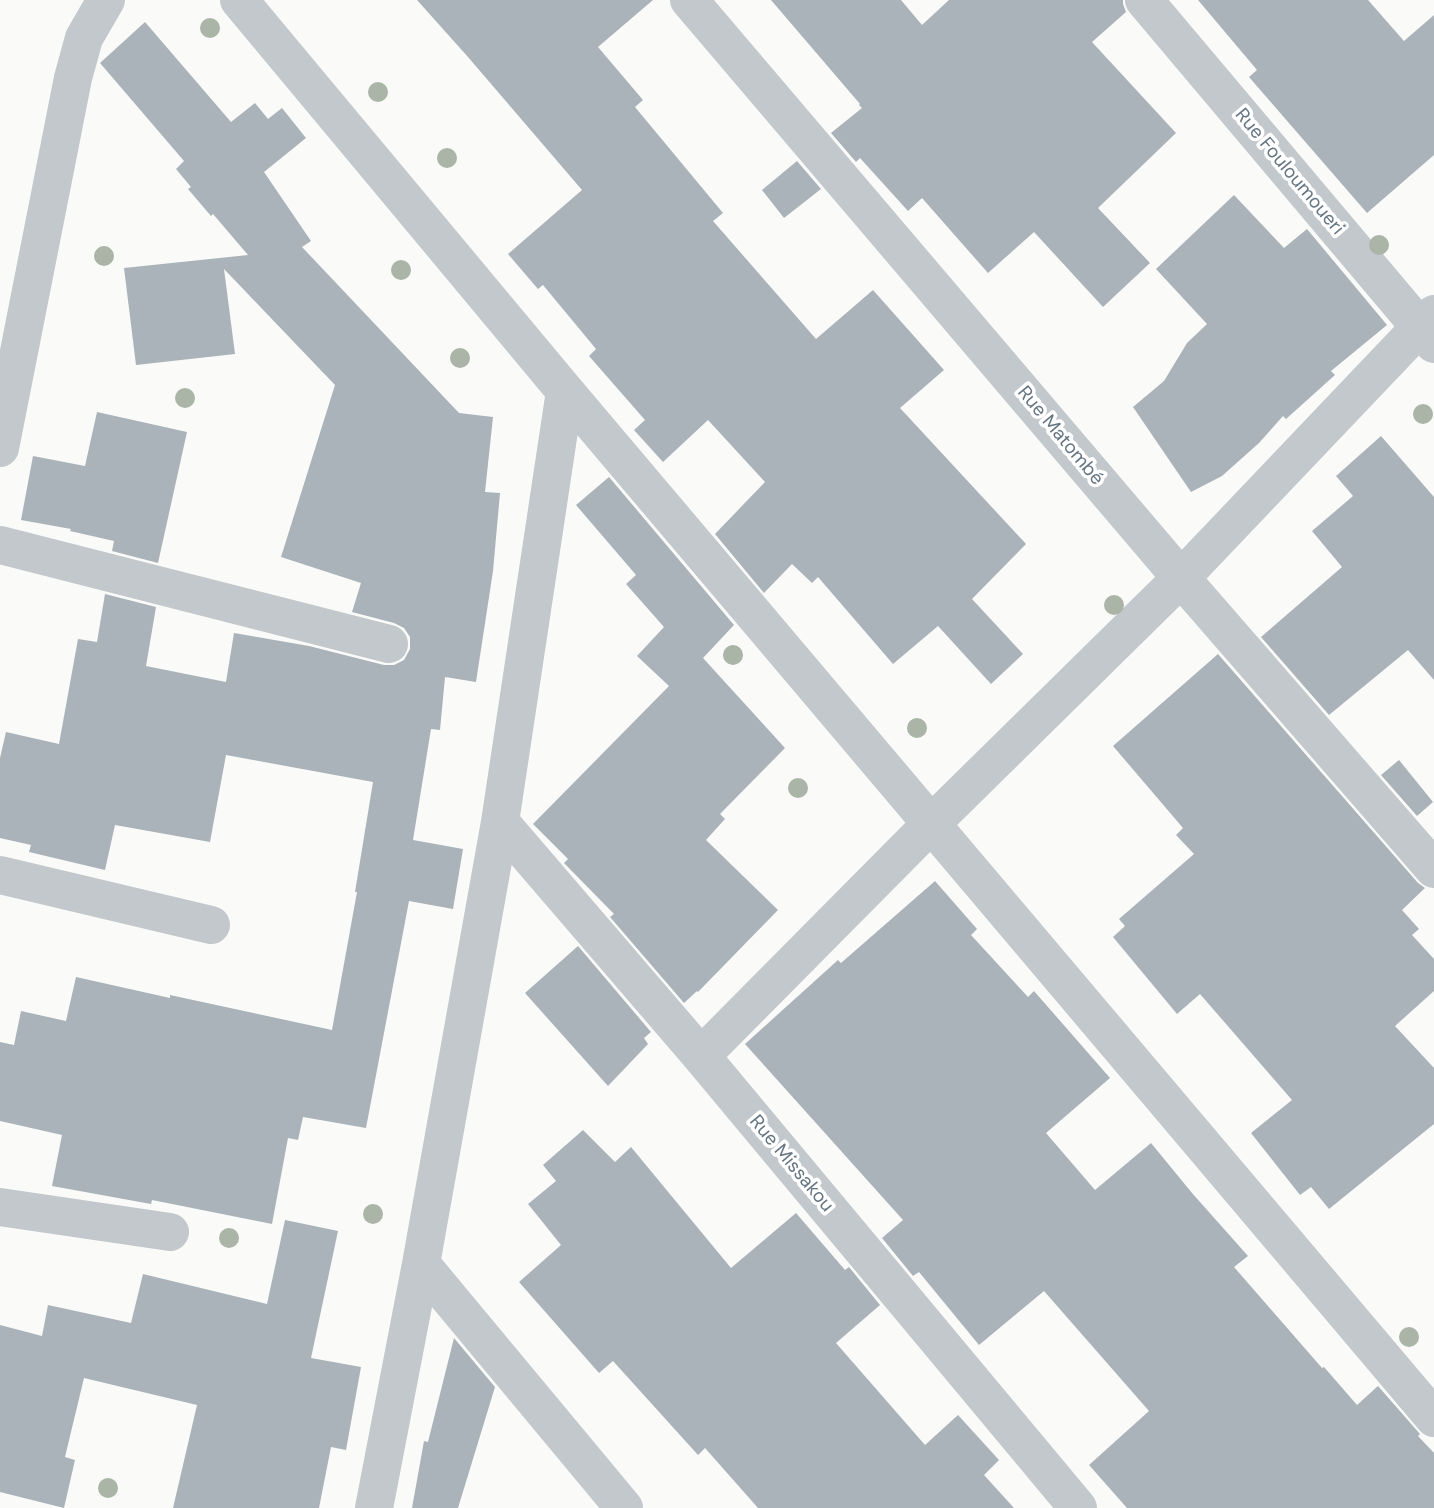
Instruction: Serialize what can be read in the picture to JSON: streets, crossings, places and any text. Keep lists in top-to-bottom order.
{
  "streets": {
    "street": ["Rue Fouloumoueri", "Rue Matombé", "Rue Missakou"]
  }
}
